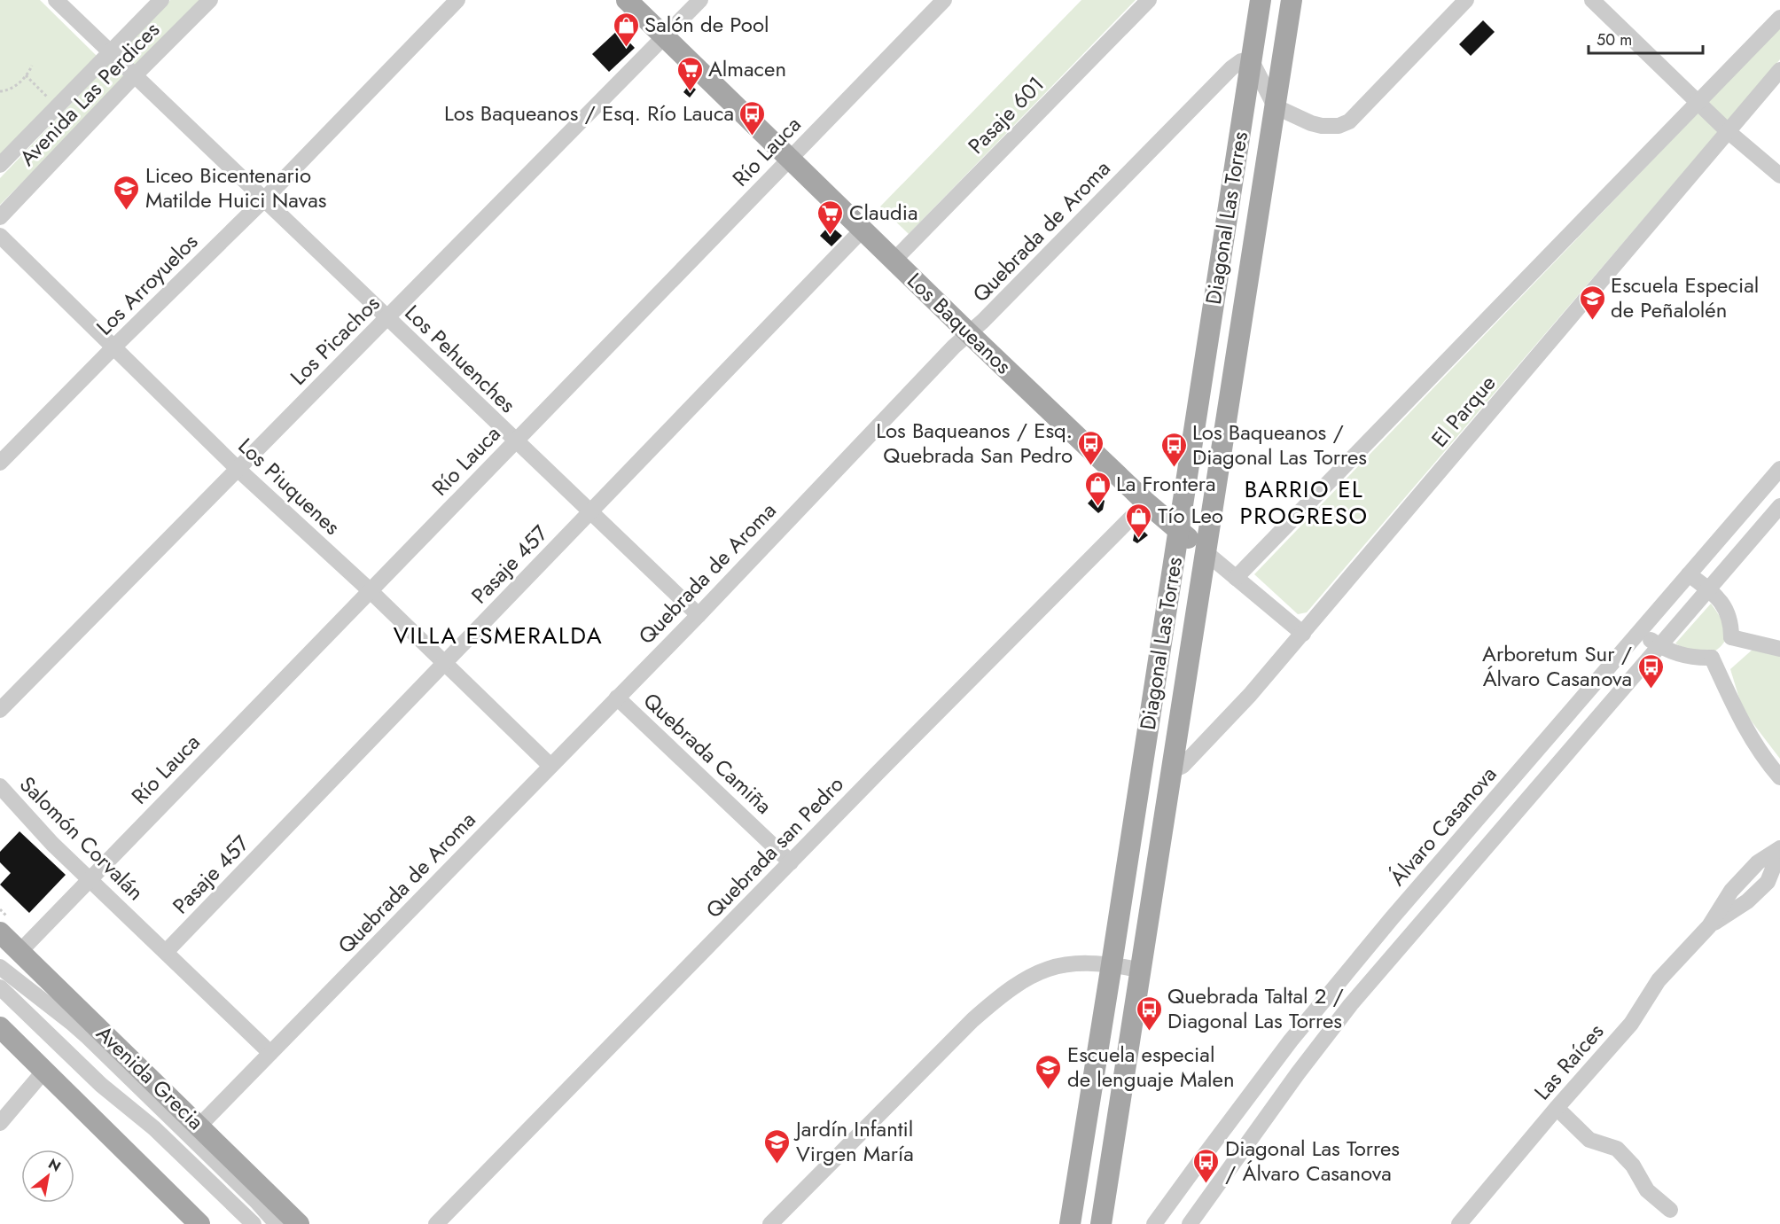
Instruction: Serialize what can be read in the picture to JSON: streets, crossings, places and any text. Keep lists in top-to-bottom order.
{
  "streets": {
    "main road": ["Diagonal Las Torres", "Los Baqueanos", "Avenida Grecia"],
    "street": [
      "Avenida Las Perdices",
      "Pasaje 601",
      "Río Lauca",
      "Quebrada de Aroma",
      "Los Arroyuelos",
      "Los Picachos",
      "Los Pehuenches",
      "El Parque",
      "Los Piuquenes",
      "Pasaje 457",
      "Quebrada Camiña",
      "Álvaro Casanova",
      "Salomón Corvalán",
      "Quebrada san Pedro",
      "Las Raíces"
    ]
  },
  "crossings": [
    ["Avenida Las Perdices", "Los Pehuenches"],
    ["Pasaje 601", "Los Baqueanos"],
    ["Río Lauca", "Los Baqueanos"],
    ["Río Lauca", "Los Pehuenches"],
    ["Río Lauca", "Los Piuquenes"],
    ["Río Lauca", "Salomón Corvalán"],
    ["Río Lauca", "Avenida Grecia"],
    ["Diagonal Las Torres", "Quebrada de Aroma"],
    ["Diagonal Las Torres", "Los Baqueanos"],
    ["Diagonal Las Torres", "El Parque"],
    ["Quebrada de Aroma", "Los Baqueanos"],
    ["Quebrada de Aroma", "Los Pehuenches"],
    ["Quebrada de Aroma", "Los Piuquenes"],
    ["Quebrada de Aroma", "Quebrada Camiña"],
    ["Quebrada de Aroma", "Salomón Corvalán"],
    ["Quebrada de Aroma", "Avenida Grecia"],
    ["Los Arroyuelos", "Los Pehuenches"],
    ["Los Arroyuelos", "Los Piuquenes"],
    ["Los Baqueanos", "Los Picachos"],
    ["Los Baqueanos", "El Parque"],
    ["Los Baqueanos", "Pasaje 457"],
    ["Los Baqueanos", "Quebrada san Pedro"],
    ["Los Picachos", "Los Pehuenches"],
    ["Los Picachos", "Los Piuquenes"],
    ["Los Pehuenches", "Pasaje 457"],
    ["Los Piuquenes", "Pasaje 457"],
    ["Pasaje 457", "Salomón Corvalán"],
    ["Quebrada Camiña", "Quebrada san Pedro"]
  ],
  "districts": ["BARRIO EL PROGRESO", "VILLA ESMERALDA"],
  "places": {
    "shop": ["Salón de Pool", "La Frontera", "Tío Leo"],
    "supermarket": ["Almacen", "Claudia"],
    "bus stop": [
      "Los Baqueanos / Esq. Río Lauca",
      "Los Baqueanos / Esq. Quebrada San Pedro",
      "Los Baqueanos / Diagonal Las Torres",
      "Arboretum Sur / Álvaro Casanova",
      "Quebrada Taltal 2 / Diagonal Las Torres",
      "Diagonal Las Torres / Álvaro Casanova"
    ],
    "school or university": [
      "Liceo Bicentenario Matilde Huici Navas",
      "Escuela Especial de Peñalolén",
      "Escuela especial de lenguaje Malen",
      "Jardín Infantil Virgen María"
    ]
  },
  "scale_bar": "50 m",
  "north": "top right"
}
